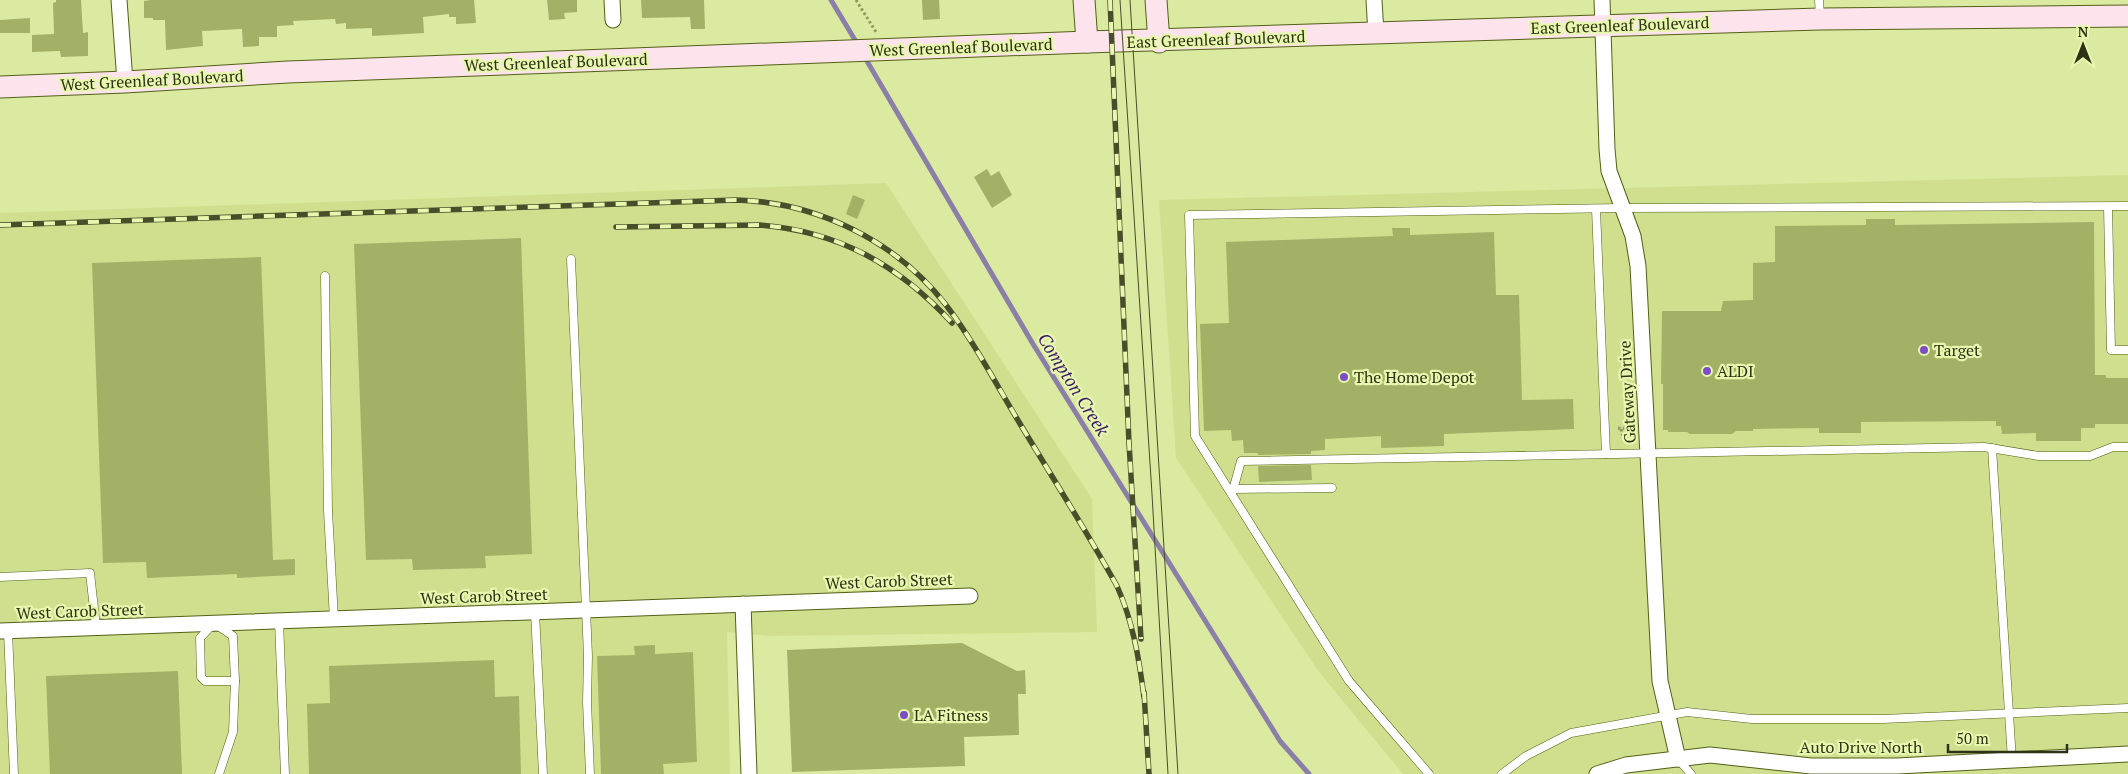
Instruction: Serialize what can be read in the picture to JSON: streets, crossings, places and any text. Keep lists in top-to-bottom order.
{
  "streets": {
    "street": [
      "East Greenleaf Boulevard",
      "West Greenleaf Boulevard",
      "Gateway Drive",
      "West Carob Street",
      "Auto Drive North"
    ]
  },
  "crossings": [
    ["East Greenleaf Boulevard", "West Greenleaf Boulevard"],
    ["East Greenleaf Boulevard", "Gateway Drive"],
    ["Gateway Drive", "Auto Drive North"]
  ],
  "water": ["Compton Creek"],
  "places": [
    "Target",
    "ALDI",
    "The Home Depot",
    "LA Fitness"
  ],
  "scale_bar": "50 m",
  "north": "top"
}
